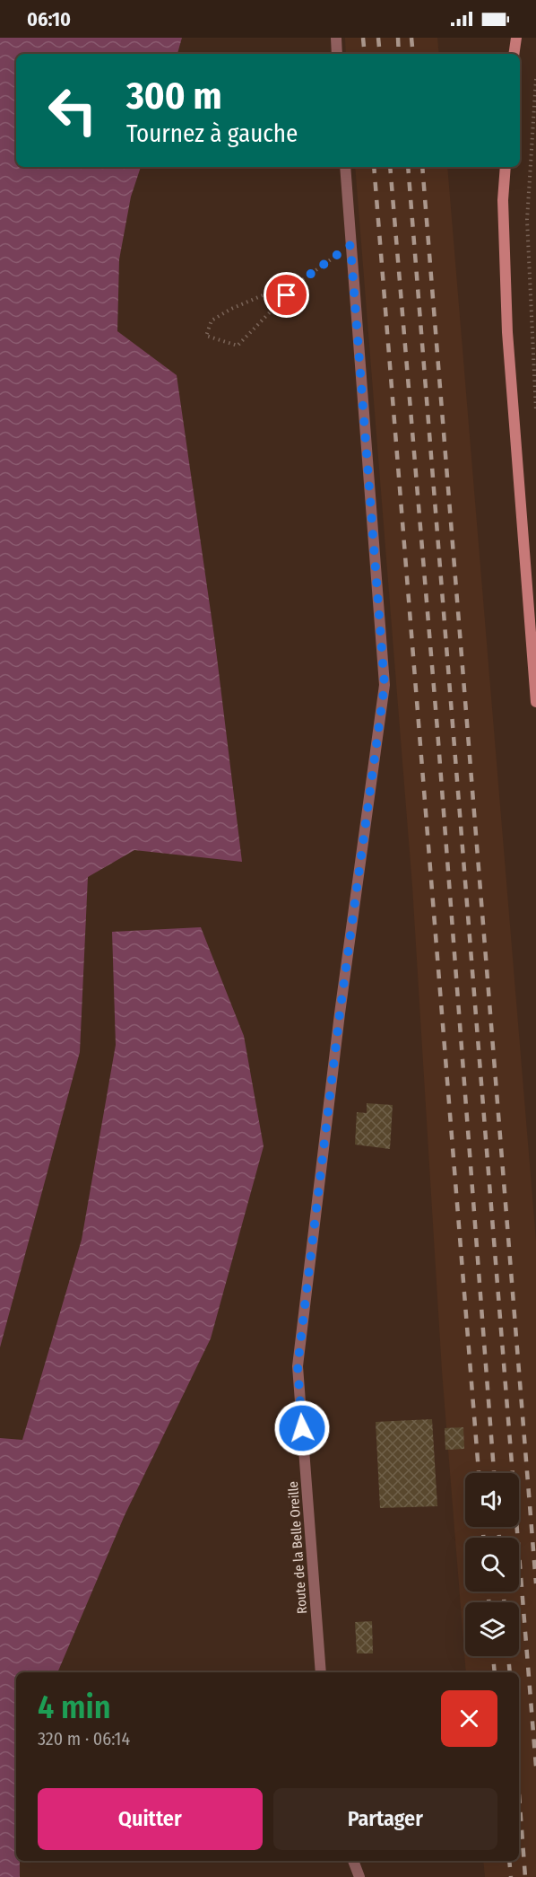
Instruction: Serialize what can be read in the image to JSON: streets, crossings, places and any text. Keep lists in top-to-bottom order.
{
  "streets": {
    "street": ["Route de la Belle Oreille"]
  },
  "page": {
    "status": "06:10",
    "turn": ["300 m", "Tournez à gauche"],
    "heading": ["4 min", "320 m · 06:14"],
    "buttons": ["Quitter", "Partager"]
  }
}
